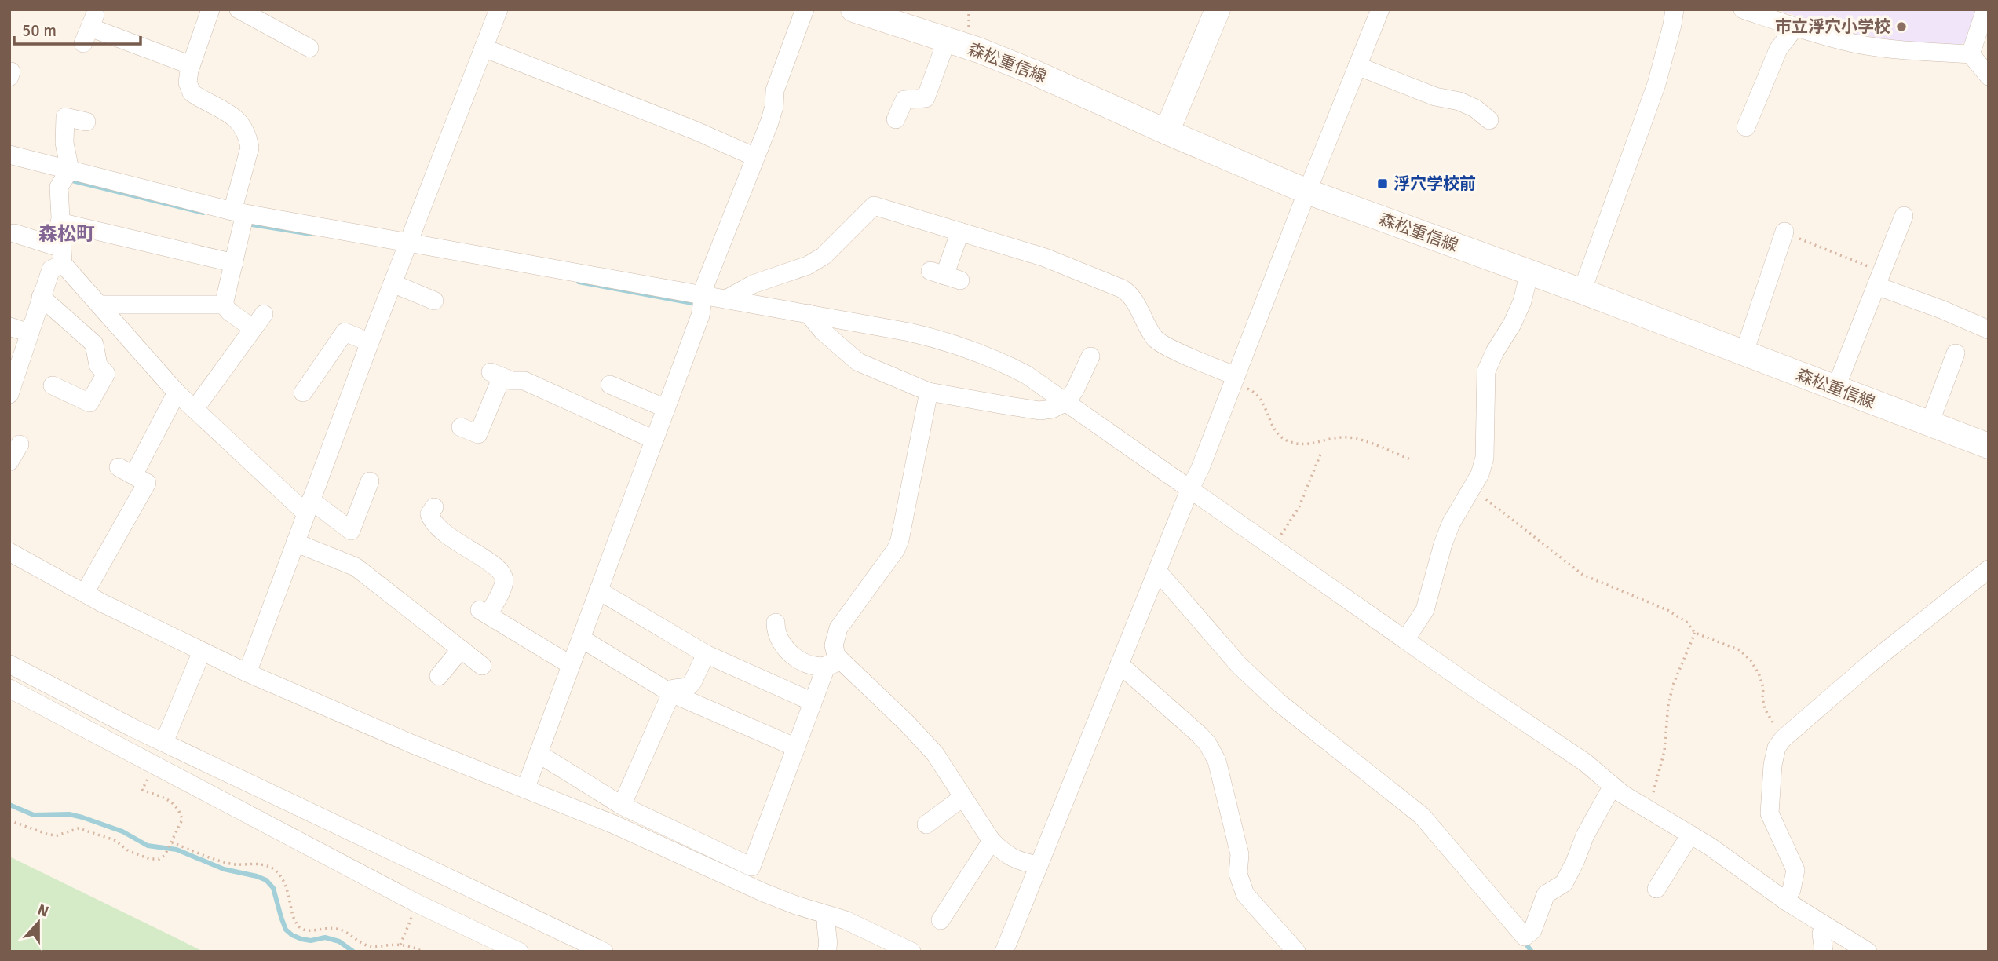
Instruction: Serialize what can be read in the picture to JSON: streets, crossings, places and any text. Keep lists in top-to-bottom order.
{
  "streets": {
    "main road": ["森松重信線"]
  },
  "districts": ["森松町"],
  "places": {
    "other": ["市立浮穴小学校"],
    "transit": ["浮穴学校前"]
  },
  "scale_bar": "50 m",
  "north": "top"
}
